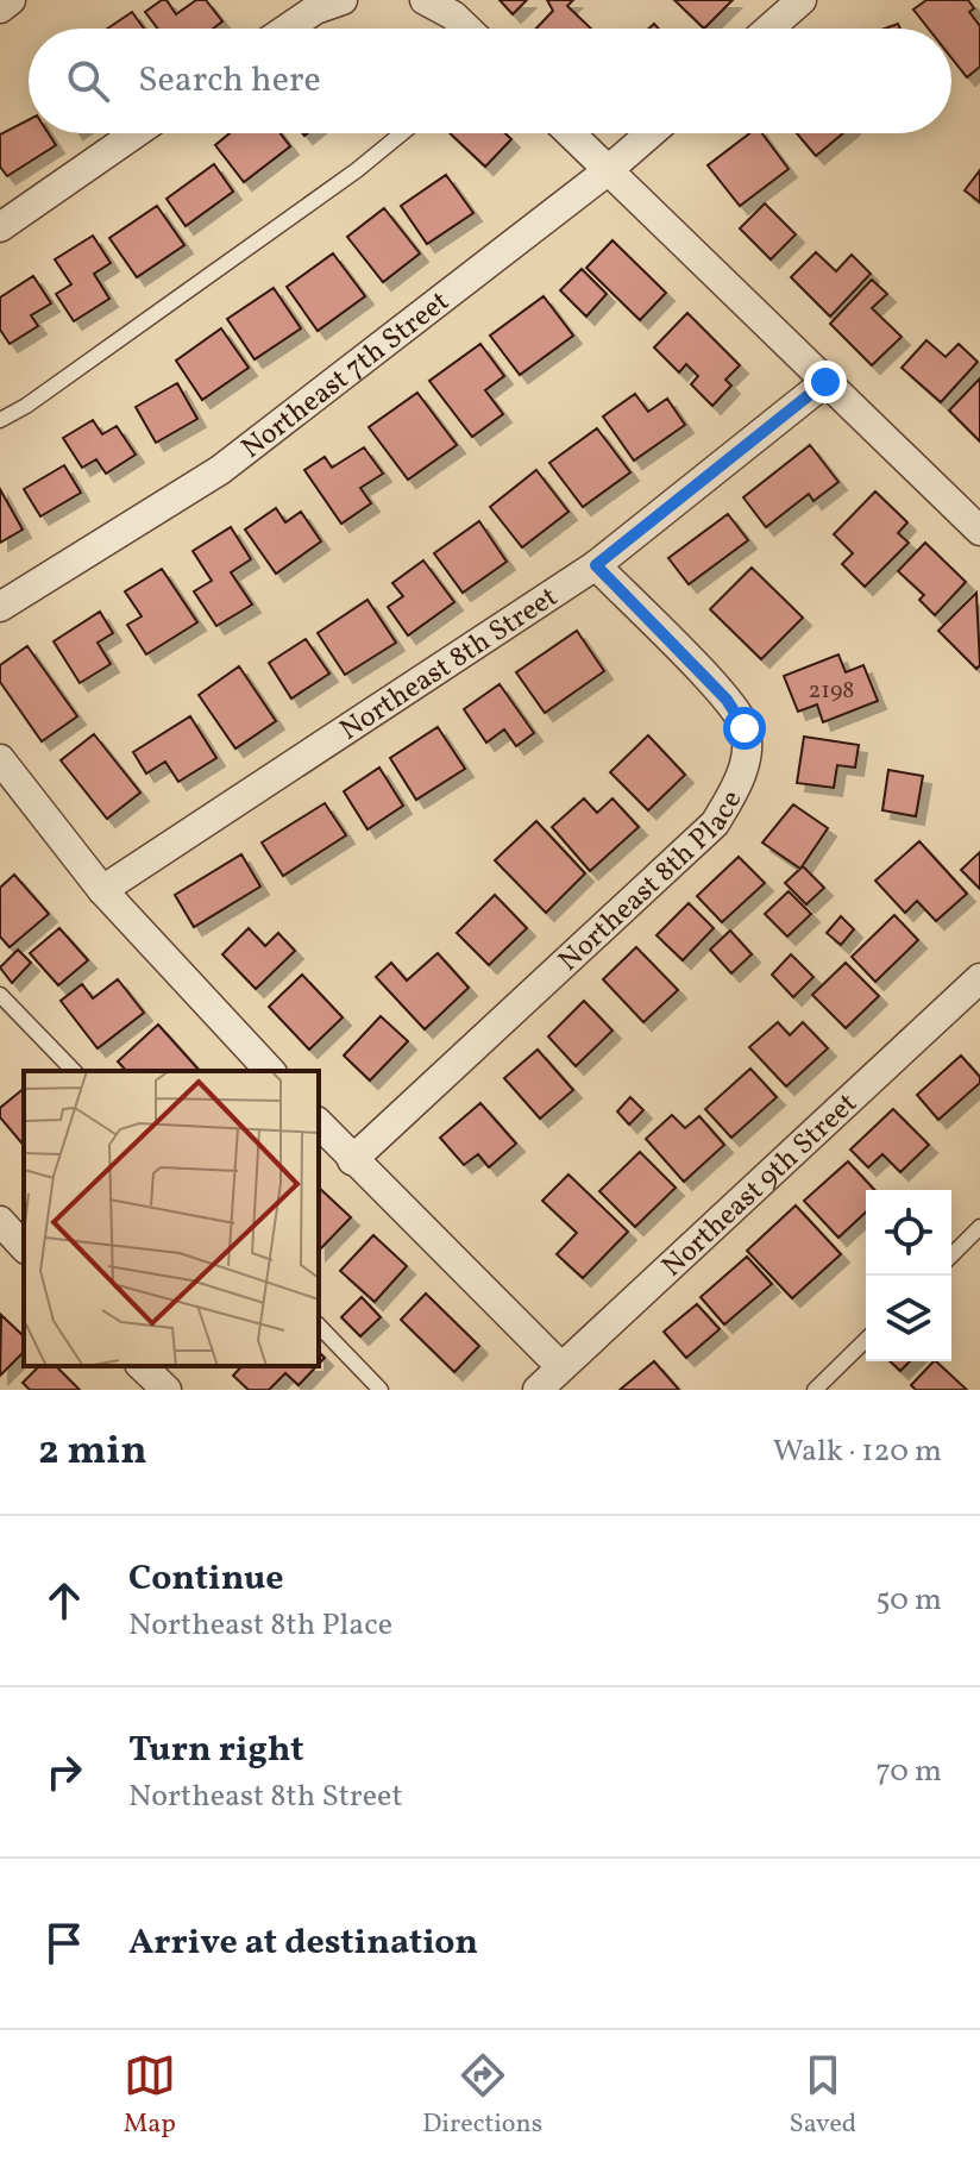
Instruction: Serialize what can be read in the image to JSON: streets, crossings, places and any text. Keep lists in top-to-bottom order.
{
  "streets": {
    "street": [
      "Northeast 7th Street",
      "Northeast 8th Street",
      "Northeast 8th Place",
      "Northeast 9th Street"
    ]
  },
  "crossings": [
    ["Northeast 8th Street", "Northeast 8th Place"]
  ],
  "house_numbers": ["2198"],
  "page": {
    "search": "Search here",
    "heading": ["2 min", "Walk · 120 m"],
    "list": [
      ["Continue", "Northeast 8th Place", "50 m"],
      ["Turn right", "Northeast 8th Street", "70 m"],
      "Arrive at destination"
    ],
    "nav": ["Map", "Directions", "Saved"]
  }
}
